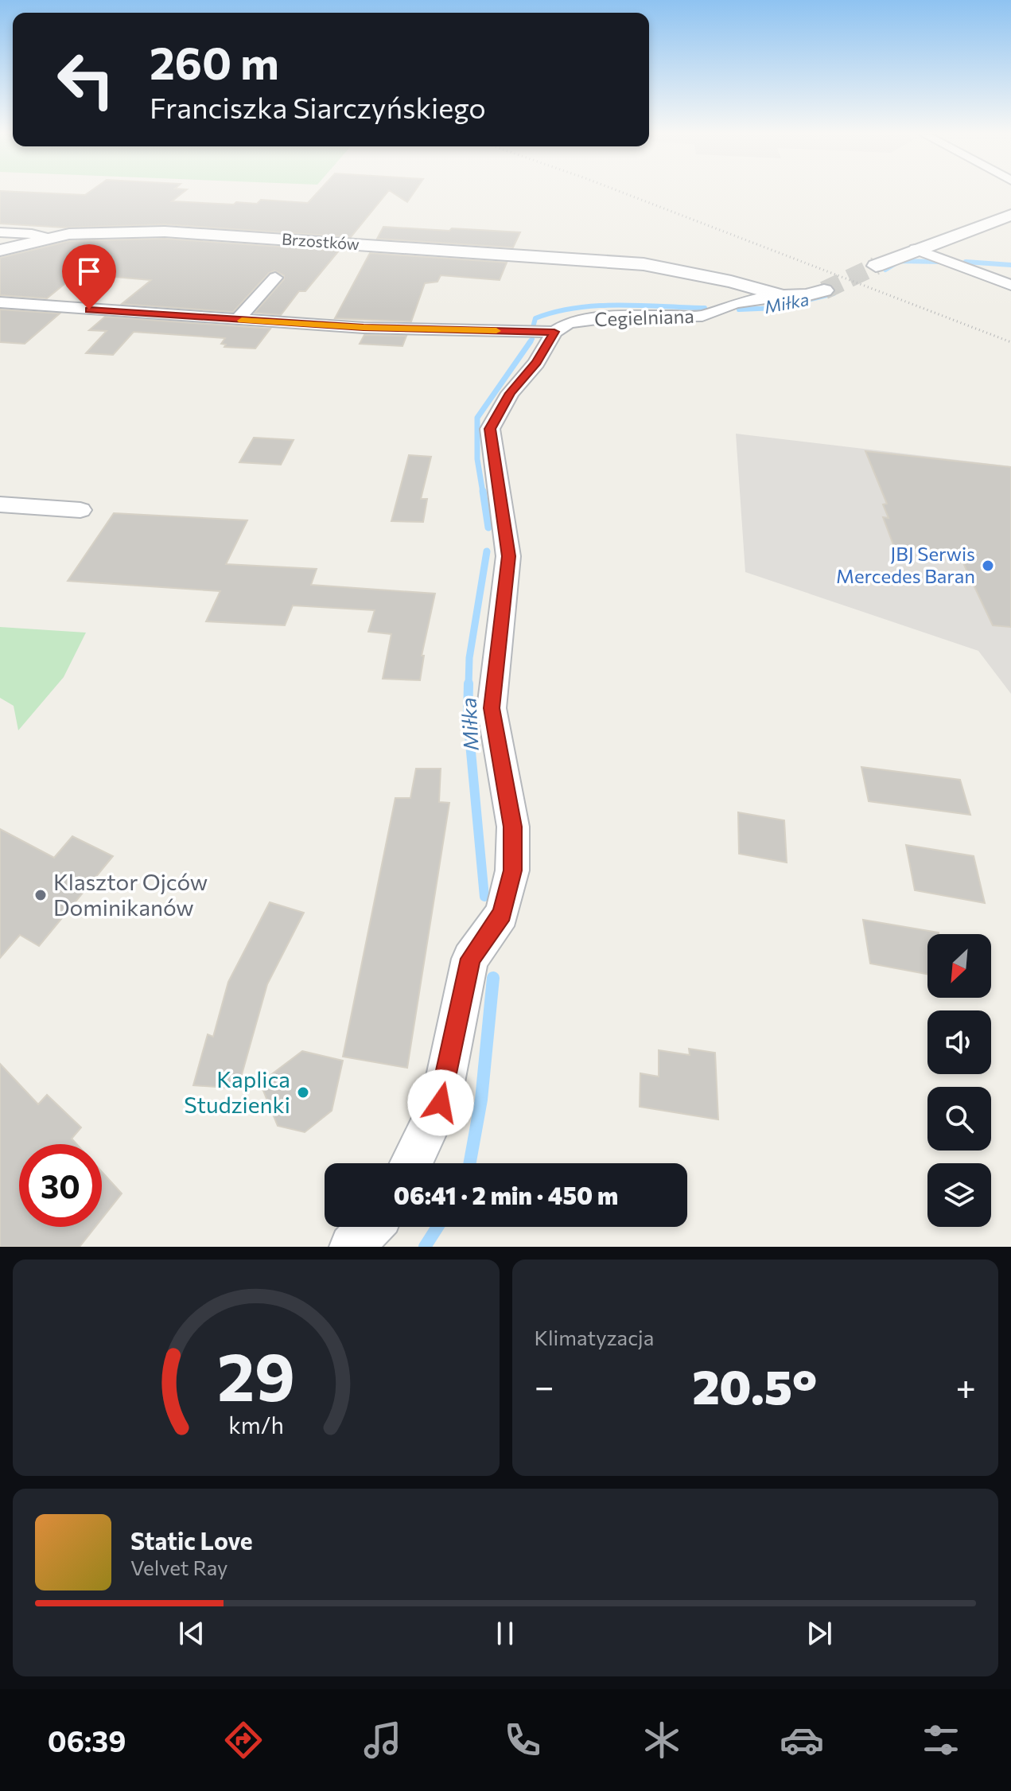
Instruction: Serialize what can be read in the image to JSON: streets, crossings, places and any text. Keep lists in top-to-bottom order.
{
  "streets": {
    "street": ["Brzostków", "Cegielniana"]
  },
  "crossings": [
    ["Brzostków", "Cegielniana"]
  ],
  "water": ["Miłka"],
  "places": ["JBJ Serwis Mercedes Baran", "Klasztor Ojców Dominikanów", "Kaplica Studzienki"],
  "north": "bottom left",
  "page": {
    "turn": ["260 m", "Franciszka Siarczyńskiego"],
    "limit": "30",
    "trip": "06:41 · 2 min · 450 m",
    "tile": "Klimatyzacja",
    "heat": ["−", "20.5°", "+"],
    "song": ["Static Love", "Velvet Ray"],
    "tabs": "06:39",
    "gauge": ["29", "km/h"]
  }
}
